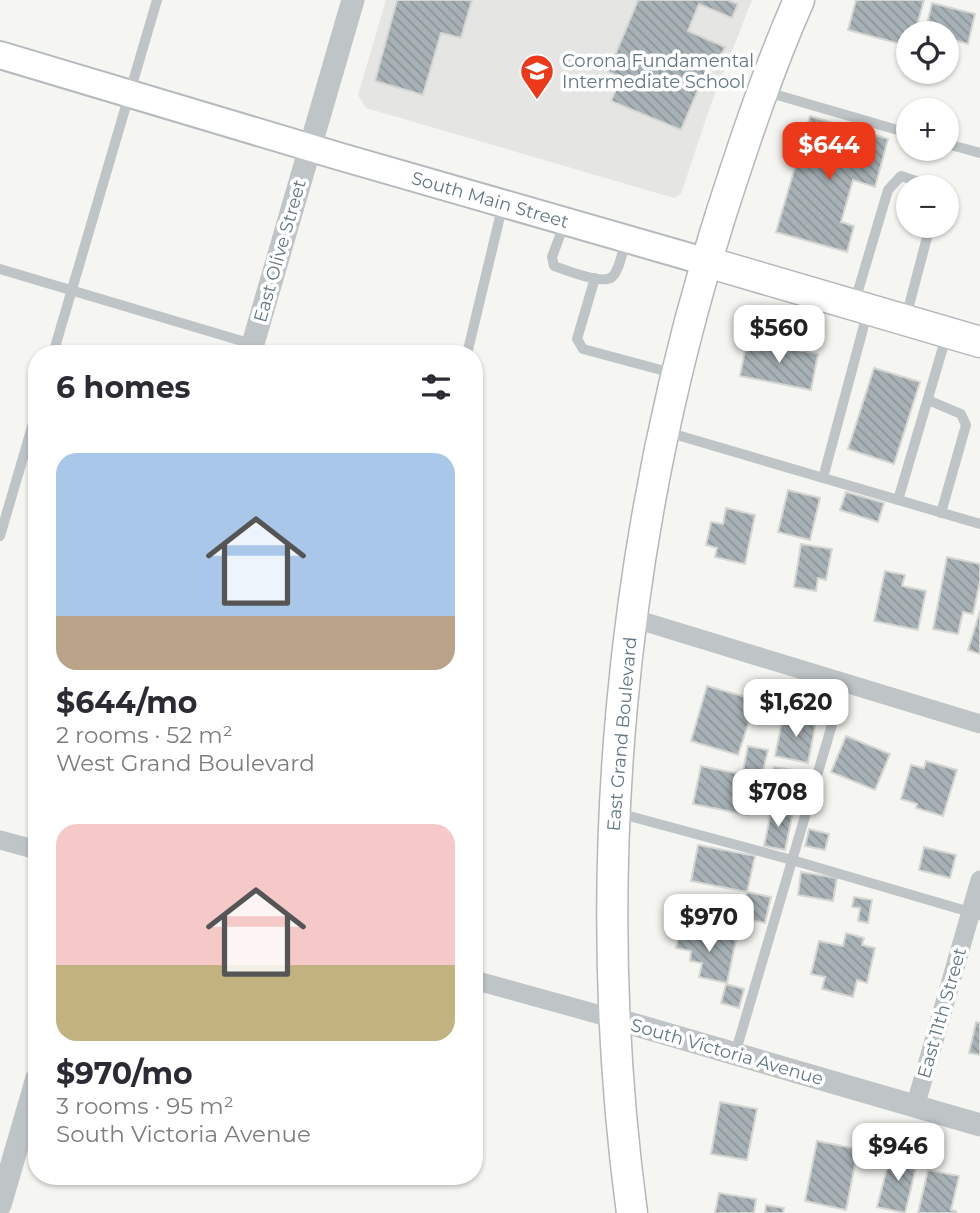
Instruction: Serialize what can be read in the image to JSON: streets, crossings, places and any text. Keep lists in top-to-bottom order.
{
  "streets": {
    "main road": ["South Main Street", "East Grand Boulevard"],
    "street": ["East Olive Street", "East 11th Street", "South Victoria Avenue"]
  },
  "crossings": [
    ["South Main Street", "East Olive Street"],
    ["South Main Street", "East Grand Boulevard"],
    ["East Grand Boulevard", "South Victoria Avenue"],
    ["East 11th Street", "South Victoria Avenue"]
  ],
  "places": {
    "school or university": ["Corona Fundamental Intermediate School"]
  },
  "page": {
    "map_buttons": ["+", "−"],
    "price": [
      "$644",
      "$560",
      "$1,620",
      "$708",
      "$970",
      "$946"
    ],
    "heading": "6 homes",
    "list": [
      {
        "name": "$644/mo",
        "note": "2 rooms · 52 m² · West Grand Boulevard"
      },
      {
        "name": "$970/mo",
        "note": "3 rooms · 95 m² · South Victoria Avenue"
      }
    ]
  }
}
